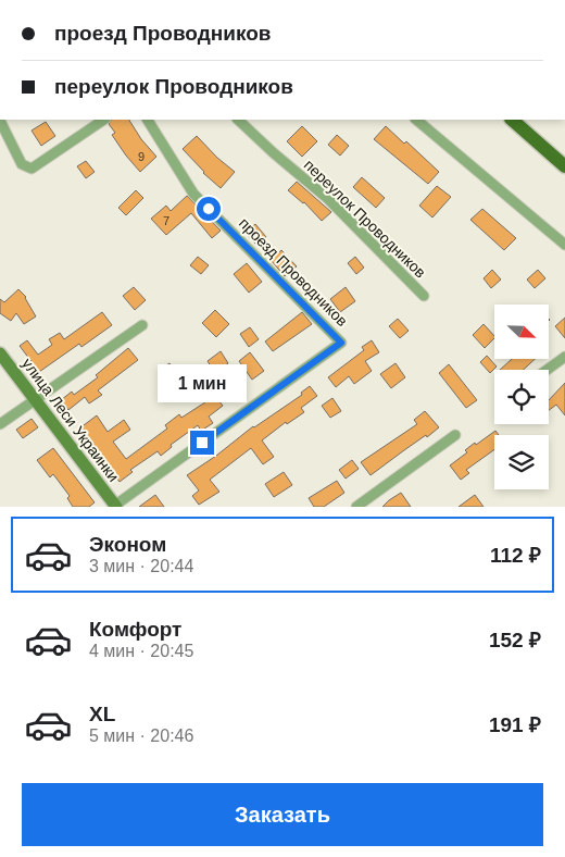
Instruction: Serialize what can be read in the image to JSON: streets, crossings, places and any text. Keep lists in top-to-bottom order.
{
  "streets": {
    "main road": ["улица Леси Украинки"],
    "street": ["переулок Проводников", "проезд Проводников"]
  },
  "crossings": [
    ["проезд Проводников", "улица Леси Украинки"]
  ],
  "house_numbers": ["9", "7"],
  "north": "bottom right",
  "page": {
    "banner": ["проезд Проводников", "переулок Проводников"],
    "bubble": "1 мин",
    "list": [
      {
        "name": "Эконом",
        "note": "3 мин · 20:44",
        "value": "112 ₽"
      },
      {
        "name": "Комфорт",
        "note": "4 мин · 20:45",
        "value": "152 ₽"
      },
      {
        "name": "XL",
        "note": "5 мин · 20:46",
        "value": "191 ₽"
      }
    ],
    "buttons": "Заказать"
  }
}
